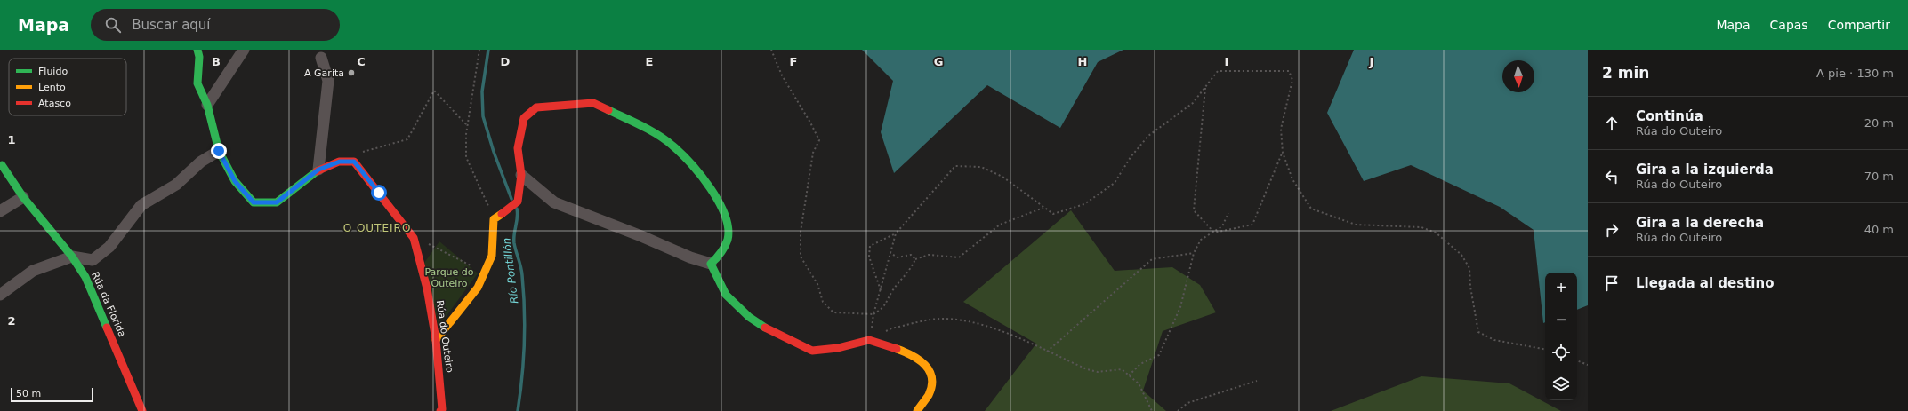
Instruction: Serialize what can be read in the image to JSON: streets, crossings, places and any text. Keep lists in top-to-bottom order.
{
  "streets": {
    "street": ["Rúa da Florida", "Rúa do Outeiro"]
  },
  "districts": ["O OUTEIRO"],
  "water": ["Río Pontillón"],
  "parks": ["Parque do Outeiro"],
  "places": ["A Garita"],
  "legend": ["Fluido", "Lento", "Atasco"],
  "scale_bar": "50 m",
  "north": "bottom",
  "page": {
    "header": "Mapa",
    "search": "Buscar aquí",
    "nav": ["Mapa", "Capas", "Compartir"],
    "heading": ["2 min", "A pie · 130 m"],
    "list": [
      ["Continúa", "Rúa do Outeiro", "20 m"],
      ["Gira a la izquierda", "Rúa do Outeiro", "70 m"],
      ["Gira a la derecha", "Rúa do Outeiro", "40 m"],
      "Llegada al destino"
    ],
    "map_buttons": ["+", "−"],
    "scale": "50 m"
  },
  "grid": {
    "columns": [
      "B",
      "C",
      "D",
      "E",
      "F",
      "G",
      "H",
      "I",
      "J"
    ],
    "rows": ["1", "2"]
  }
}
